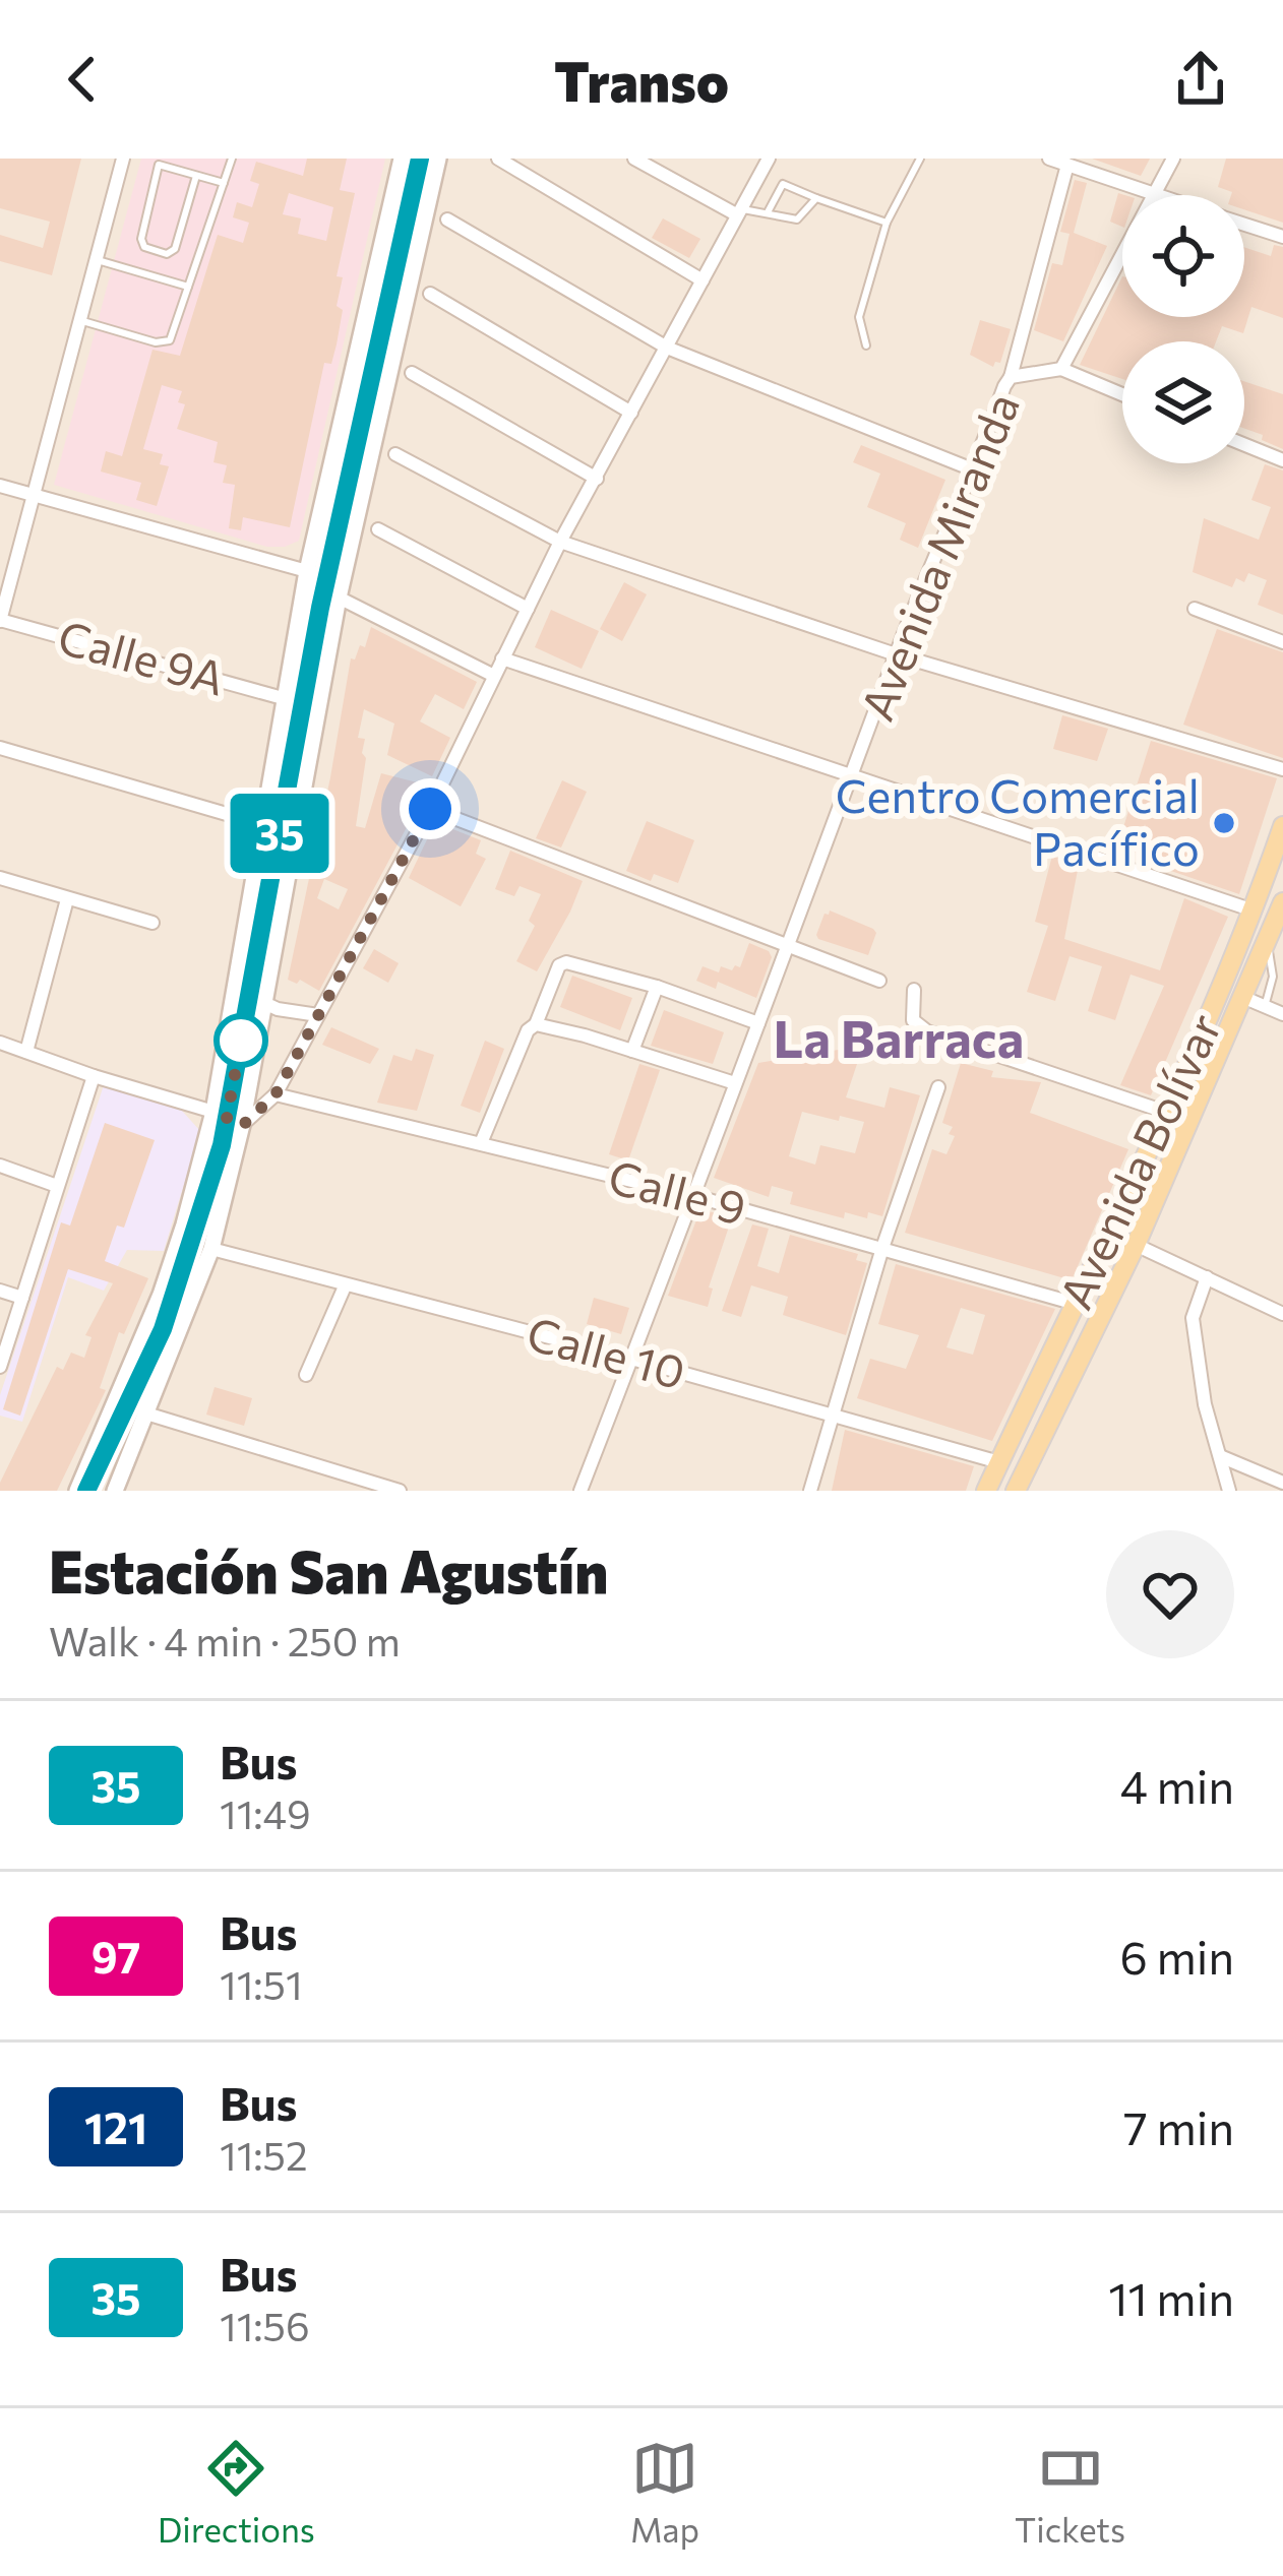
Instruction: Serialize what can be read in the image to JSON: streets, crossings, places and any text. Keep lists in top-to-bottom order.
{
  "streets": {
    "main road": ["Avenida Bolívar"],
    "street": [
      "Avenida Miranda",
      "Calle 9A",
      "Calle 9",
      "Calle 10"
    ]
  },
  "crossings": [
    ["Avenida Miranda", "Calle 9"],
    ["Avenida Miranda", "Calle 10"],
    ["Avenida Bolívar", "Calle 9"],
    ["Avenida Bolívar", "Calle 10"]
  ],
  "districts": ["La Barraca"],
  "places": ["Centro Comercial Pacífico"],
  "lines": ["bus line 35"],
  "page": {
    "header": "Transo",
    "on_map": "35",
    "heading": ["Estación San Agustín", "Walk · 4 min · 250 m"],
    "list": [
      {
        "mark": "35",
        "name": "Bus",
        "note": "11:49",
        "value": "4 min"
      },
      {
        "mark": "97",
        "name": "Bus",
        "note": "11:51",
        "value": "6 min"
      },
      {
        "mark": "121",
        "name": "Bus",
        "note": "11:52",
        "value": "7 min"
      },
      {
        "mark": "35",
        "name": "Bus",
        "note": "11:56",
        "value": "11 min"
      }
    ],
    "tabs": ["Directions", "Map", "Tickets"]
  }
}
